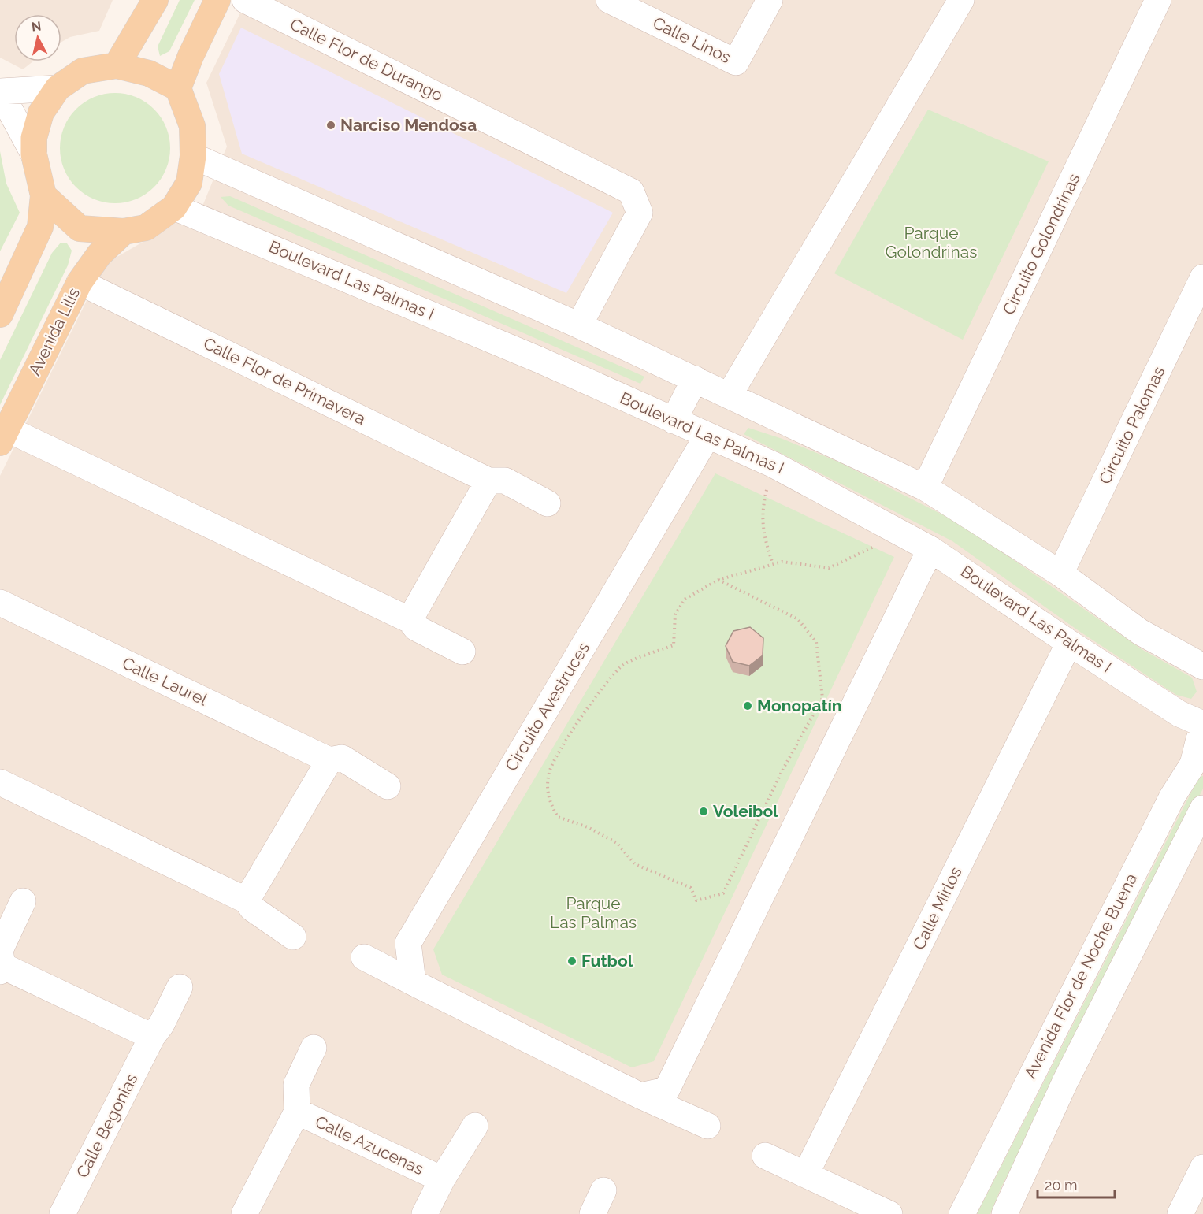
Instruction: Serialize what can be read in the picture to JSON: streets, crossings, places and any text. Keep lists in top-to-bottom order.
{
  "streets": {
    "main road": ["Avenida Lilis"],
    "street": [
      "Calle Linos",
      "Calle Flor de Durango",
      "Circuito Golondrinas",
      "Boulevard Las Palmas I",
      "Calle Flor de Primavera",
      "Circuito Palomas",
      "Calle Laurel",
      "Circuito Avestruces",
      "Calle Mirlos",
      "Avenida Flor de Noche Buena",
      "Calle Begonias",
      "Calle Azucenas"
    ]
  },
  "crossings": [
    ["Boulevard Las Palmas I", "Avenida Lilis"],
    ["Boulevard Las Palmas I", "Circuito Avestruces"],
    ["Boulevard Las Palmas I", "Calle Mirlos"],
    ["Boulevard Las Palmas I", "Avenida Flor de Noche Buena"],
    ["Avenida Lilis", "Calle Flor de Primavera"]
  ],
  "parks": ["Parque Golondrinas", "Parque Las Palmas"],
  "places": [
    "Narciso Mendosa",
    "Monopatín",
    "Voleibol",
    "Futbol"
  ],
  "scale_bar": "20 m",
  "north": "top"
}
